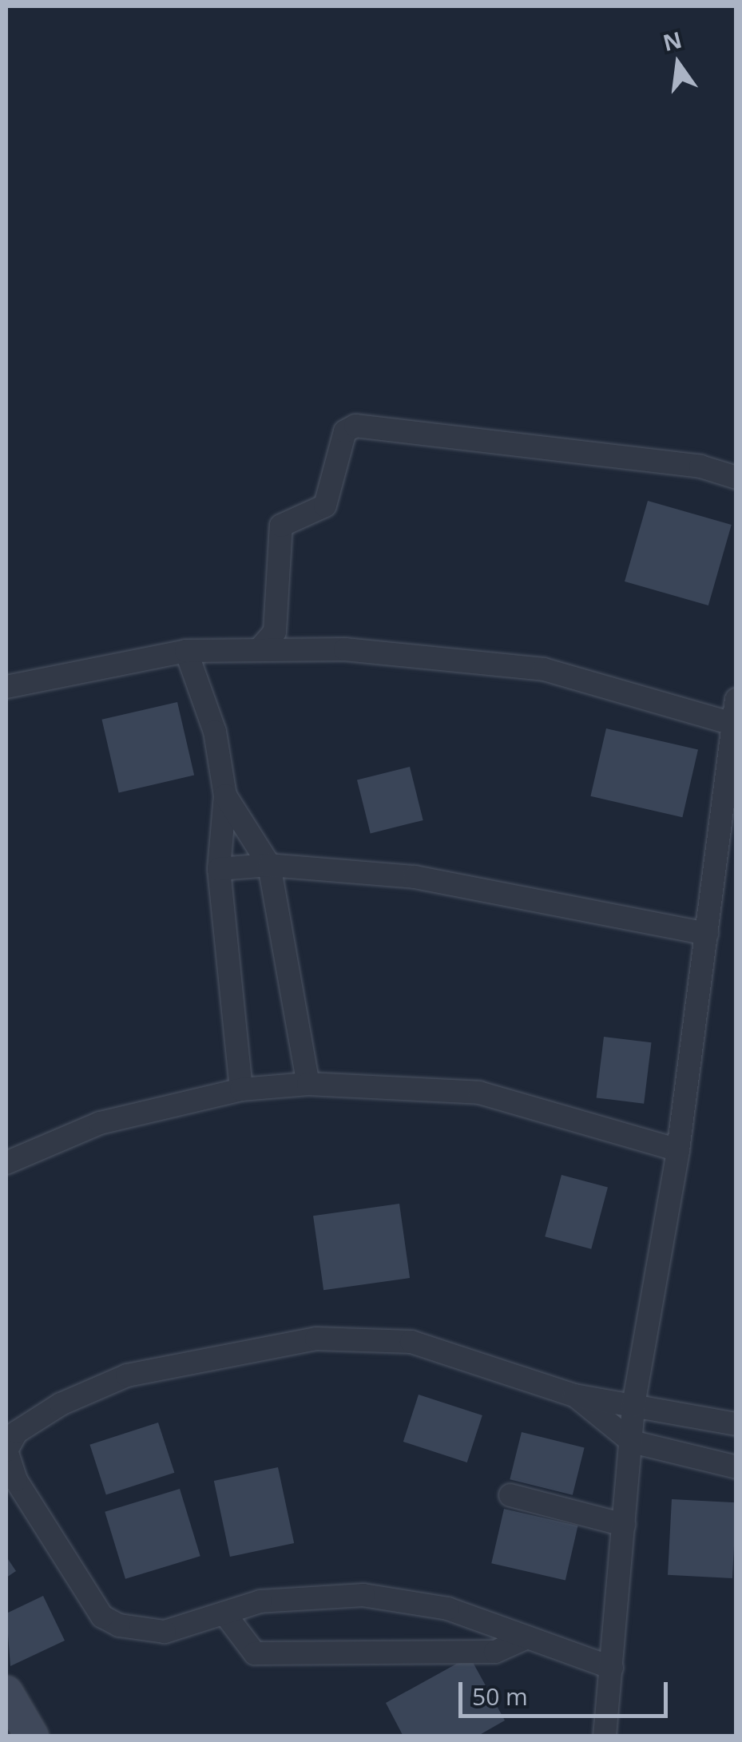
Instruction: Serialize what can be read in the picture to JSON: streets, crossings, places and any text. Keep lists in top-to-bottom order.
{
  "scale_bar": "50 m",
  "north": "top"
}
